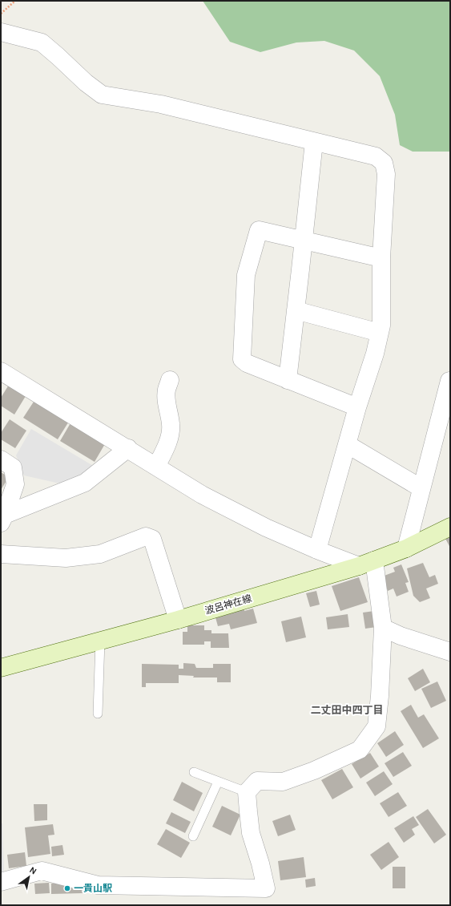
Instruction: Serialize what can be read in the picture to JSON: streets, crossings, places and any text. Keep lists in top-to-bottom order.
{
  "streets": {
    "main road": ["波呂神在線"]
  },
  "districts": ["二丈田中四丁目"],
  "places": ["一貴山駅"],
  "north": "top right"
}
